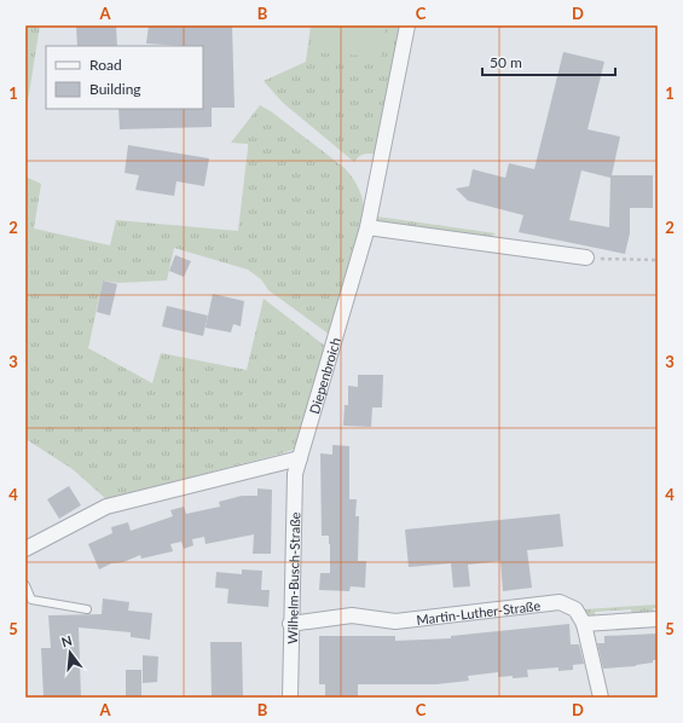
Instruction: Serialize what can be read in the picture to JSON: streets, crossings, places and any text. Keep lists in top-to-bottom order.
{
  "streets": {
    "street": ["Diepenbroich", "Wilhelm-Busch-Straße", "Martin-Luther-Straße"]
  },
  "crossings": [
    ["Diepenbroich", "Wilhelm-Busch-Straße"],
    ["Wilhelm-Busch-Straße", "Martin-Luther-Straße"]
  ],
  "legend": ["Road", "Building"],
  "scale_bar": "50 m",
  "north": "top",
  "grid": {
    "columns": [
      "A",
      "B",
      "C",
      "D"
    ],
    "rows": [
      "1",
      "2",
      "3",
      "4",
      "5"
    ]
  }
}
